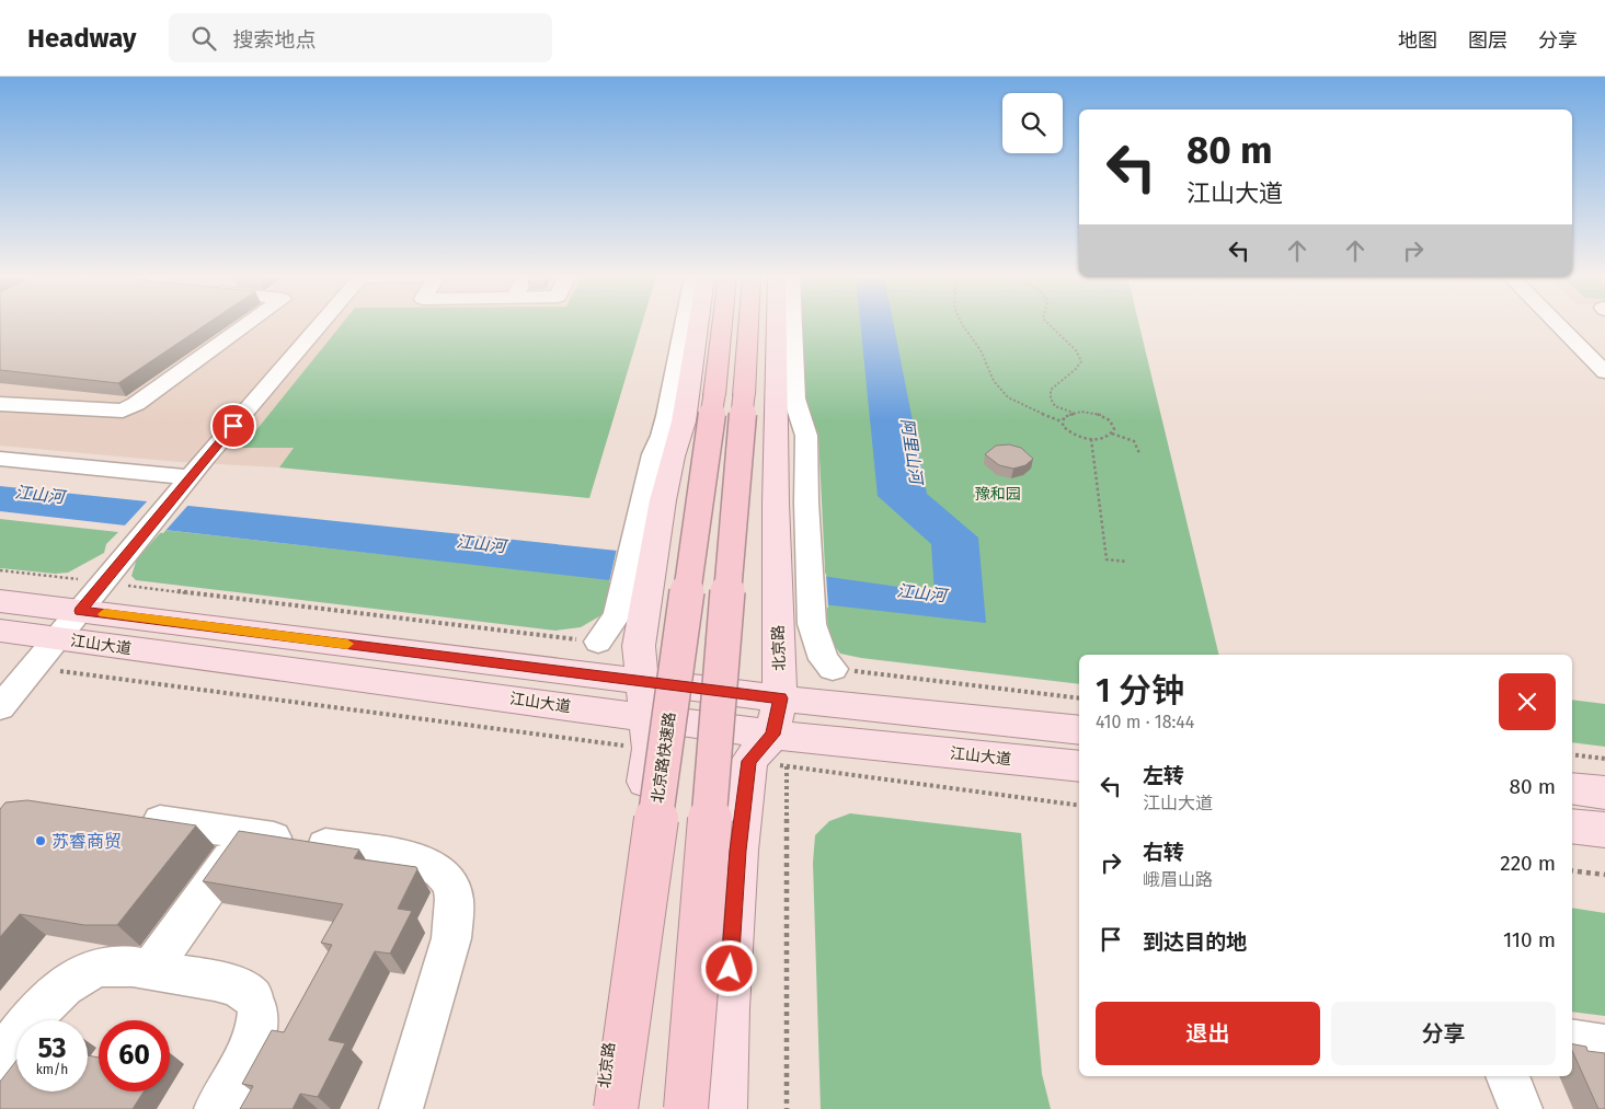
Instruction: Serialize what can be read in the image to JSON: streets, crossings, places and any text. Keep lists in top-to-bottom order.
{
  "streets": {
    "highway": ["北京路快速路"],
    "main road": ["江山大道", "北京路"]
  },
  "crossings": [
    ["江山大道", "北京路"]
  ],
  "water": ["阿里山河", "江山河"],
  "parks": ["豫和园"],
  "places": ["苏睿商贸"],
  "page": {
    "header": "Headway",
    "search": "搜索地点",
    "nav": ["地图", "图层", "分享"],
    "turn": ["80 m", "江山大道"],
    "heading": ["1 分钟", "410 m · 18:44"],
    "list": [
      {
        "name": "左转",
        "note": "江山大道",
        "value": "80 m"
      },
      {
        "name": "右转",
        "note": "峨眉山路",
        "value": "220 m"
      },
      {
        "name": "到达目的地",
        "value": "110 m"
      }
    ],
    "buttons": ["退出", "分享"],
    "speed": "53 km/h",
    "limit": "60"
  }
}
